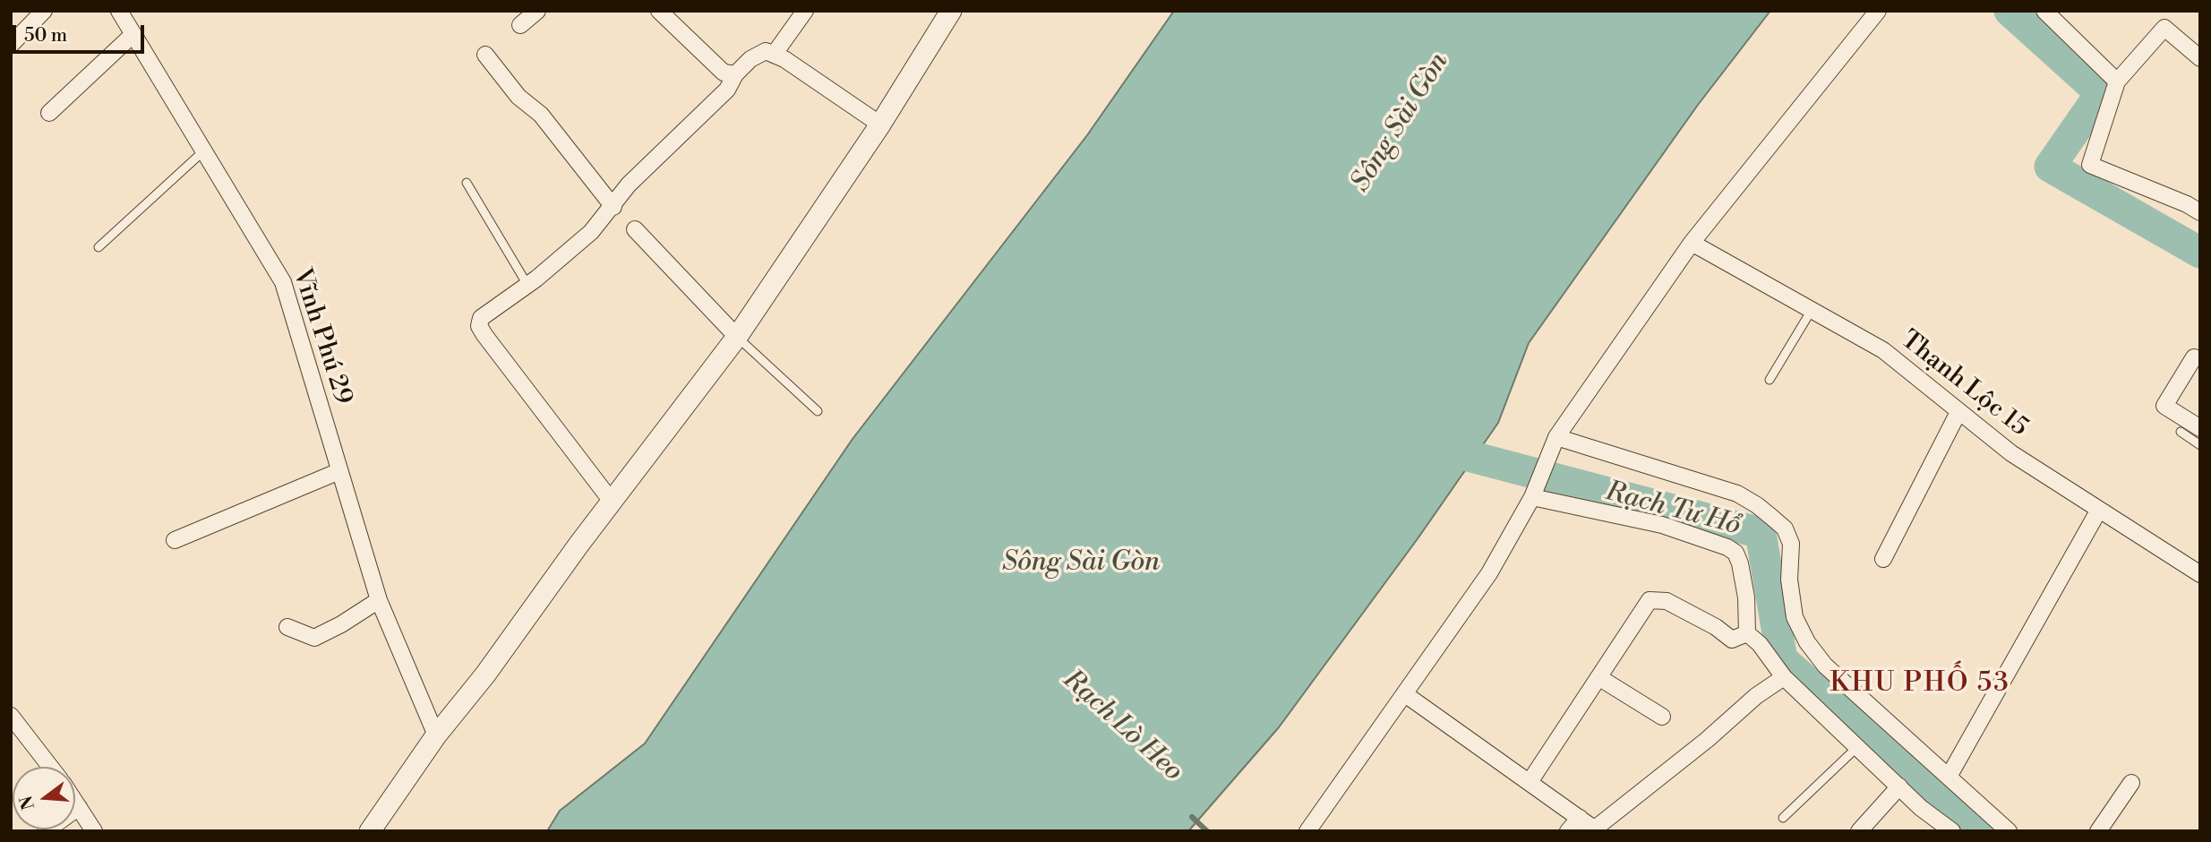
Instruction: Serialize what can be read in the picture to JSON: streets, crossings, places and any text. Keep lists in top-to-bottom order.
{
  "streets": {
    "street": ["Vĩnh Phú 29", "Thạnh Lộc 15"]
  },
  "districts": ["KHU PHỐ 53"],
  "water": ["Sông Sài Gòn", "Rạch Tư Hổ", "Rạch Lò Heo"],
  "scale_bar": "50 m",
  "north": "left"
}
